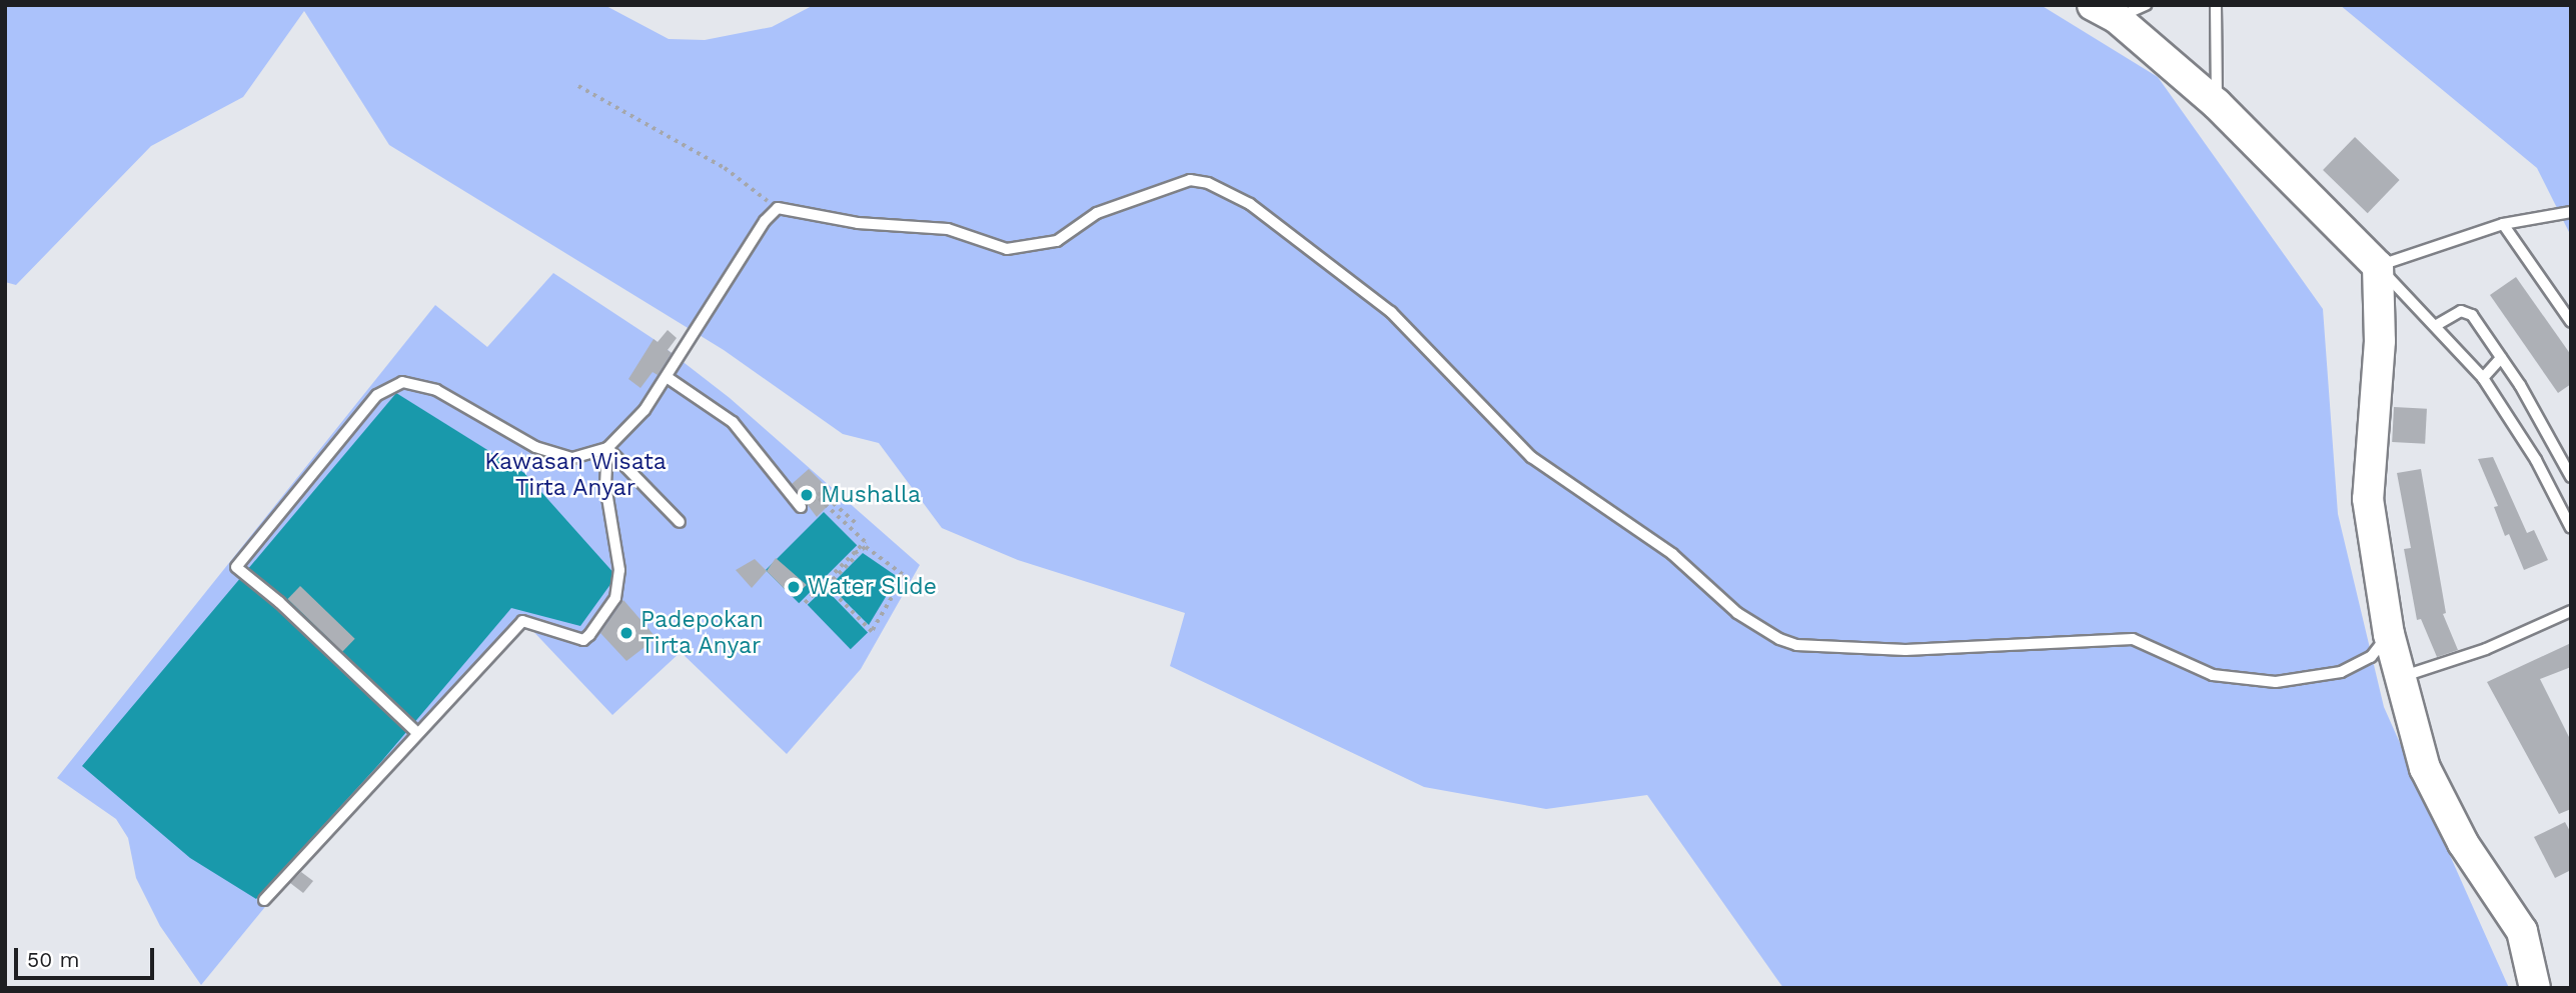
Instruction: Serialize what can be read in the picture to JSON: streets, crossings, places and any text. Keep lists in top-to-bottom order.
{
  "parks": ["Kawasan Wisata Tirta Anyar"],
  "places": ["Mushalla", "Water Slide", "Padepokan Tirta Anyar"],
  "scale_bar": "50 m"
}
